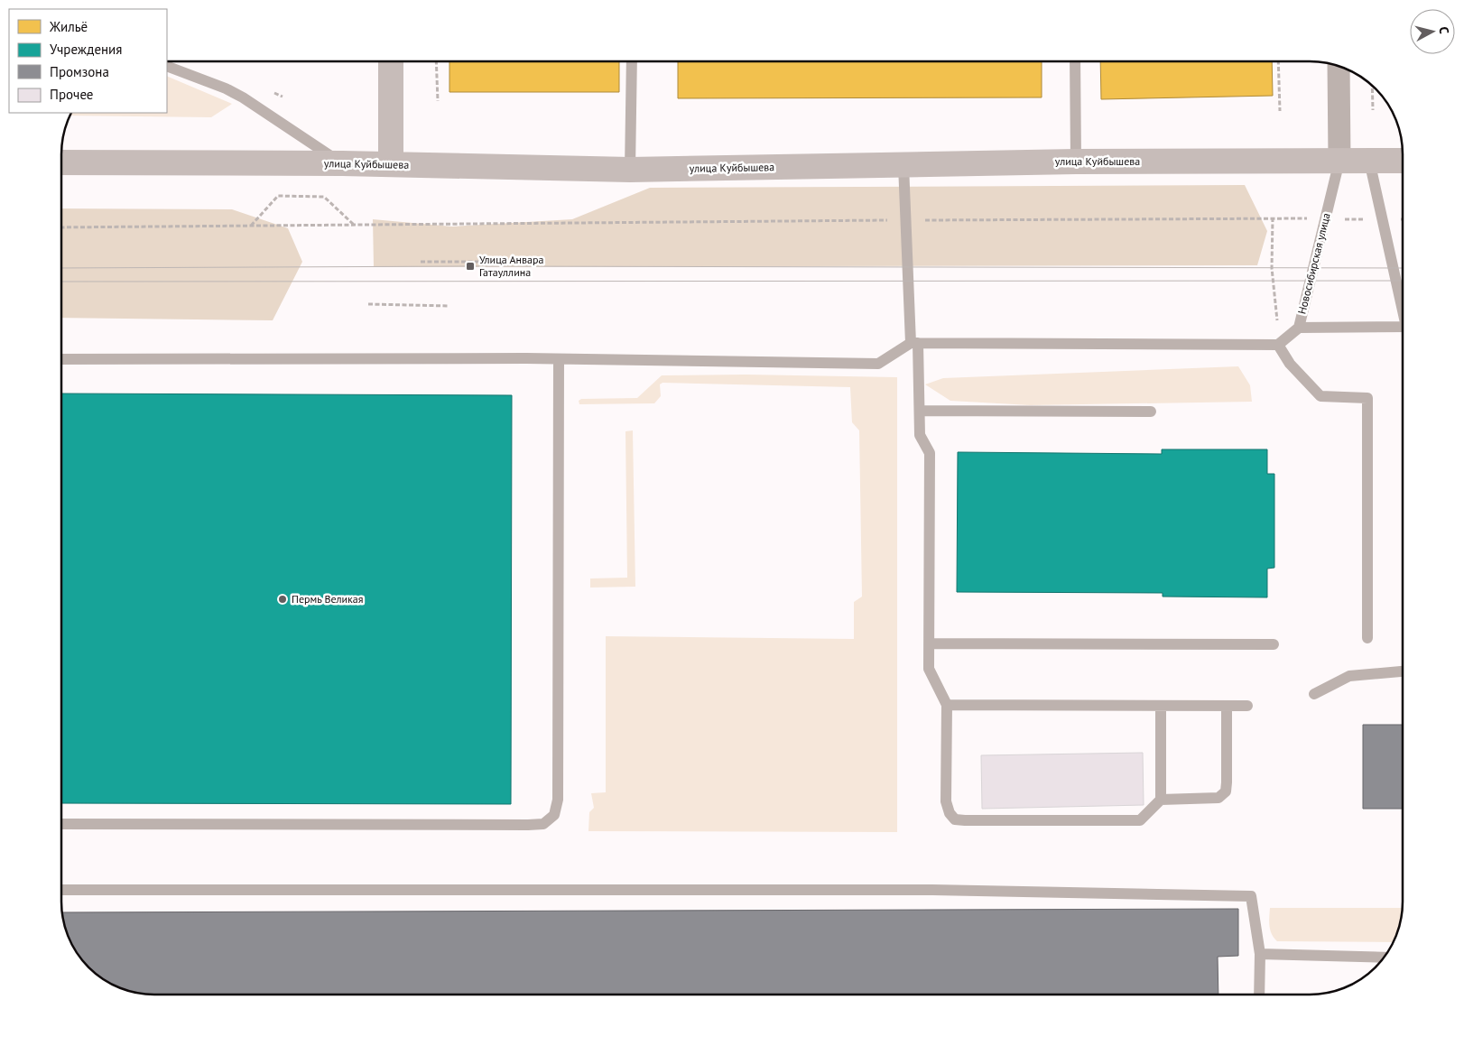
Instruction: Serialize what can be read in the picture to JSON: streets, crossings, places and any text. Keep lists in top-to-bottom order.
{
  "streets": {
    "main road": ["улица Куйбышева"],
    "street": ["Новосибирская улица"]
  },
  "crossings": [
    ["улица Куйбышева", "Новосибирская улица"]
  ],
  "places": {
    "transit": ["Улица Анвара Гатауллина"],
    "other": ["Пермь Великая"]
  },
  "legend": [
    "Жильё",
    "Учреждения",
    "Промзона",
    "Прочее"
  ],
  "north": "right"
}
